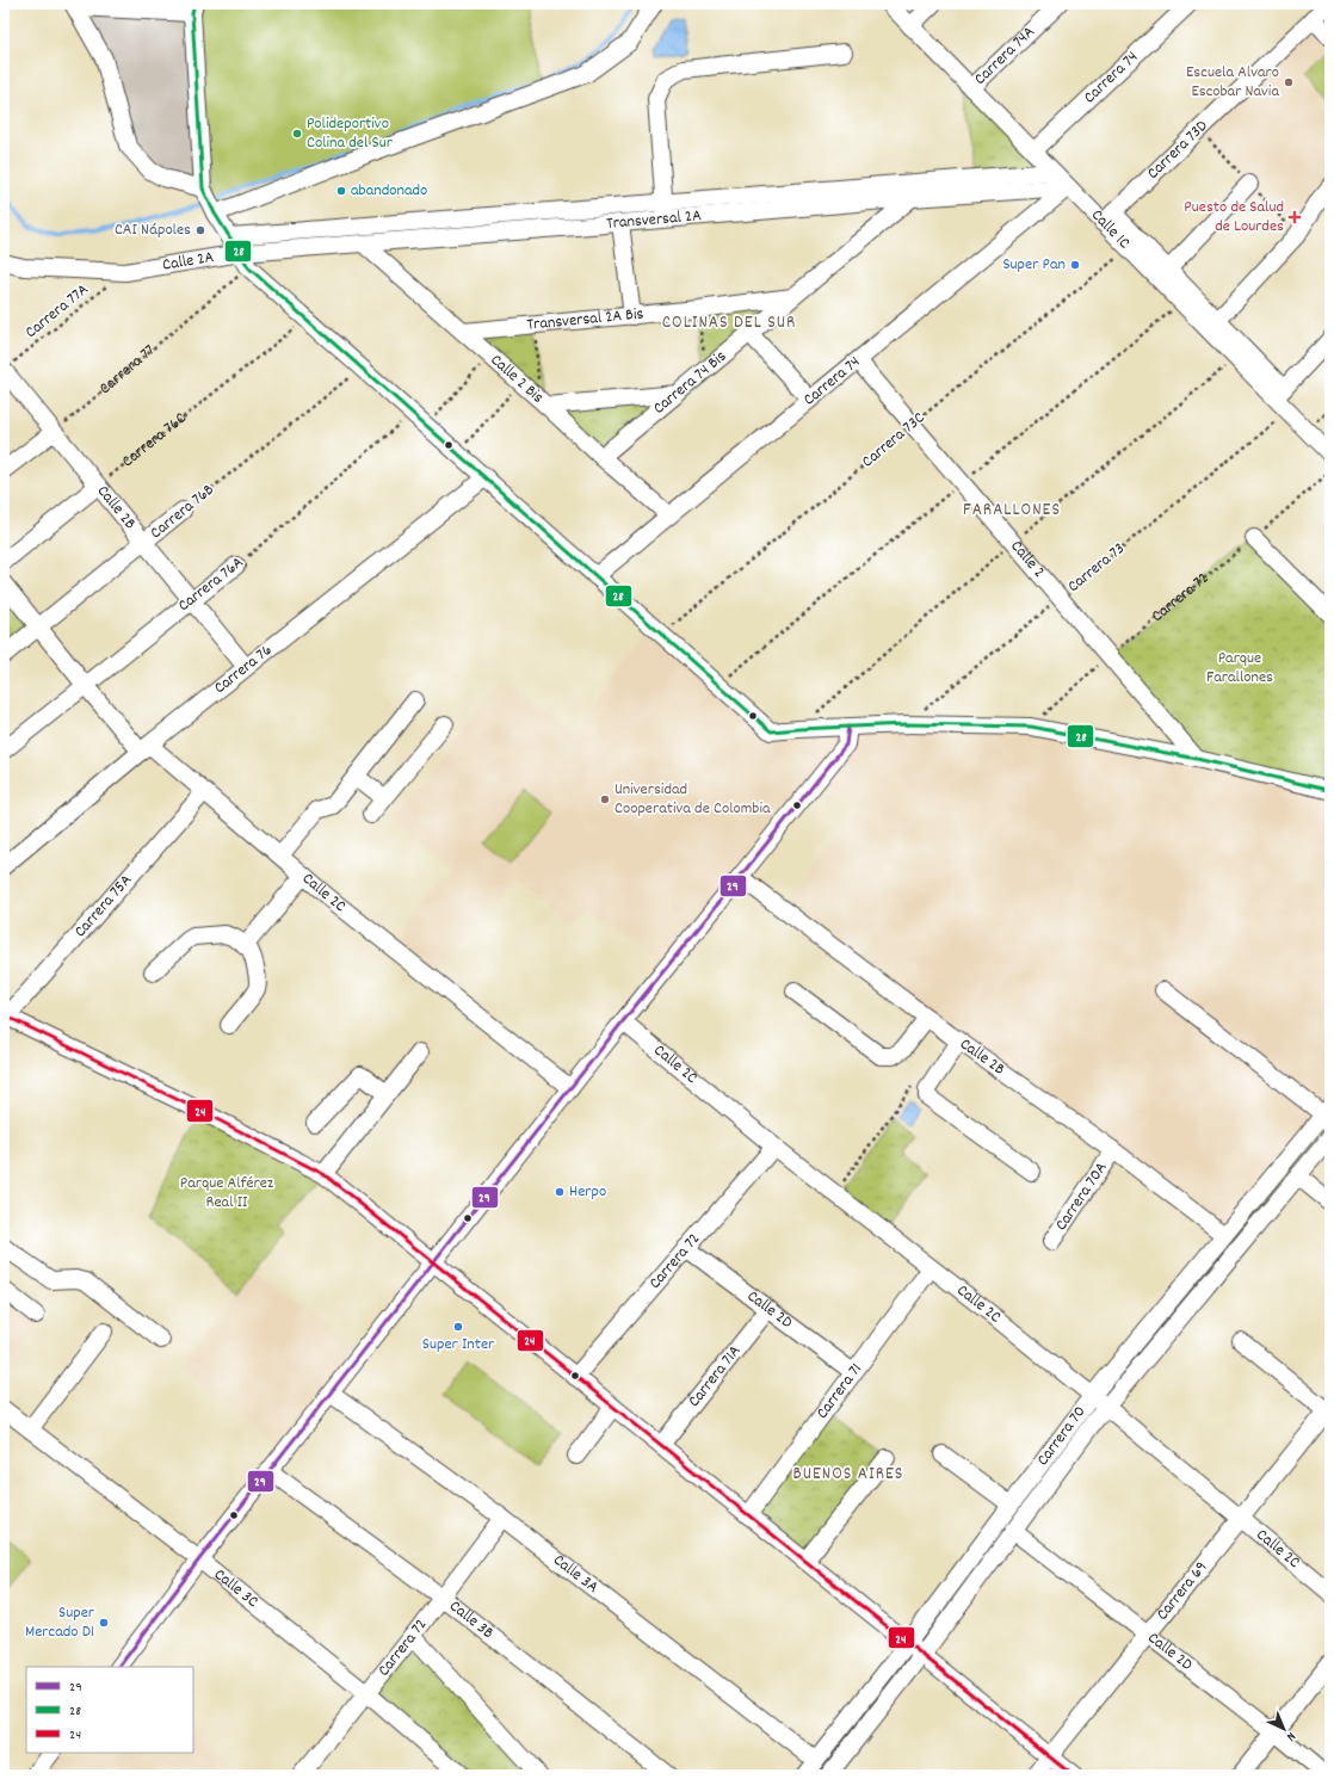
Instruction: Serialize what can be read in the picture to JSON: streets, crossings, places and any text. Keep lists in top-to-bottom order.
{
  "streets": {
    "street": [
      "Carrera 74A",
      "Carrera 74",
      "Carrera 73D",
      "Transversal 2A",
      "Calle 1C",
      "Calle 2A",
      "Transversal 2A Bis",
      "Calle 2 Bis",
      "Carrera 74 Bis",
      "Calle 2B",
      "Carrera 76B",
      "Calle 2",
      "Carrera 76A",
      "Carrera 72",
      "Carrera 76",
      "Calle 2C",
      "Carrera 75A",
      "Carrera 70A",
      "Calle 2D",
      "Carrera 71A",
      "Carrera 71",
      "Carrera 70",
      "Calle 3A",
      "Calle 3C",
      "Carrera 69",
      "Calle 3B"
    ],
    "path": [
      "Carrera 77A",
      "Carrera 77",
      "Carrera 76C",
      "Carrera 73C",
      "Carrera 73"
    ]
  },
  "crossings": [
    ["Carrera 74A", "Calle 1C"],
    ["Carrera 74", "Transversal 2A"],
    ["Carrera 74", "Calle 1C"],
    ["Carrera 74", "Calle 2 Bis"],
    ["Carrera 74", "Calle 2"],
    ["Carrera 73D", "Calle 1C"],
    ["Transversal 2A", "Calle 1C"],
    ["Transversal 2A", "Calle 2A"],
    ["Transversal 2A", "Calle 2 Bis"],
    ["Transversal 2A", "Carrera 74 Bis"],
    ["Calle 1C", "Carrera 73C"],
    ["Calle 1C", "Carrera 73"],
    ["Calle 2A", "Carrera 77A"],
    ["Carrera 77A", "Calle 2B"],
    ["Transversal 2A Bis", "Calle 2 Bis"],
    ["Transversal 2A Bis", "Carrera 74 Bis"],
    ["Carrera 77", "Calle 2B"],
    ["Calle 2 Bis", "Carrera 74 Bis"],
    ["Carrera 76C", "Calle 2B"],
    ["Carrera 73C", "Calle 2"],
    ["Calle 2B", "Carrera 76B"],
    ["Calle 2B", "Carrera 76A"],
    ["Calle 2B", "Carrera 76"],
    ["Calle 2B", "Carrera 70A"],
    ["Calle 2B", "Carrera 70"],
    ["Carrera 76B", "Calle 2C"],
    ["Calle 2", "Carrera 73"],
    ["Calle 2", "Carrera 72"],
    ["Carrera 76A", "Calle 2C"],
    ["Carrera 72", "Calle 2C"],
    ["Carrera 72", "Calle 2D"],
    ["Carrera 72", "Calle 3A"],
    ["Carrera 72", "Calle 3C"],
    ["Carrera 72", "Calle 3B"],
    ["Carrera 76", "Calle 2C"],
    ["Calle 2C", "Carrera 75A"],
    ["Calle 2C", "Carrera 71"],
    ["Calle 2C", "Carrera 70"],
    ["Calle 2C", "Carrera 69"],
    ["Calle 2D", "Carrera 71A"],
    ["Calle 2D", "Carrera 71"],
    ["Calle 2D", "Carrera 70"],
    ["Calle 2D", "Carrera 69"],
    ["Carrera 70", "Calle 3A"]
  ],
  "districts": ["COLINAS DEL SUR", "FARALLONES", "BUENOS AIRES"],
  "parks": ["Parque Farallones", "Parque Alférez Real II"],
  "places": {
    "other": [
      "Escuela Alvaro Escobar Navia",
      "Polideportivo Colina del Sur",
      "abandonado",
      "CAI Nápoles",
      "Super Pan",
      "Universidad Cooperativa de Colombia",
      "Herpo",
      "Super Inter",
      "Super Mercado D1"
    ],
    "health": ["Puesto de Salud de Lourdes"]
  },
  "lines": ["transit line 28", "transit line 29", "transit line 24"],
  "legend": ["29", "28", "24"],
  "north": "bottom right"
}
